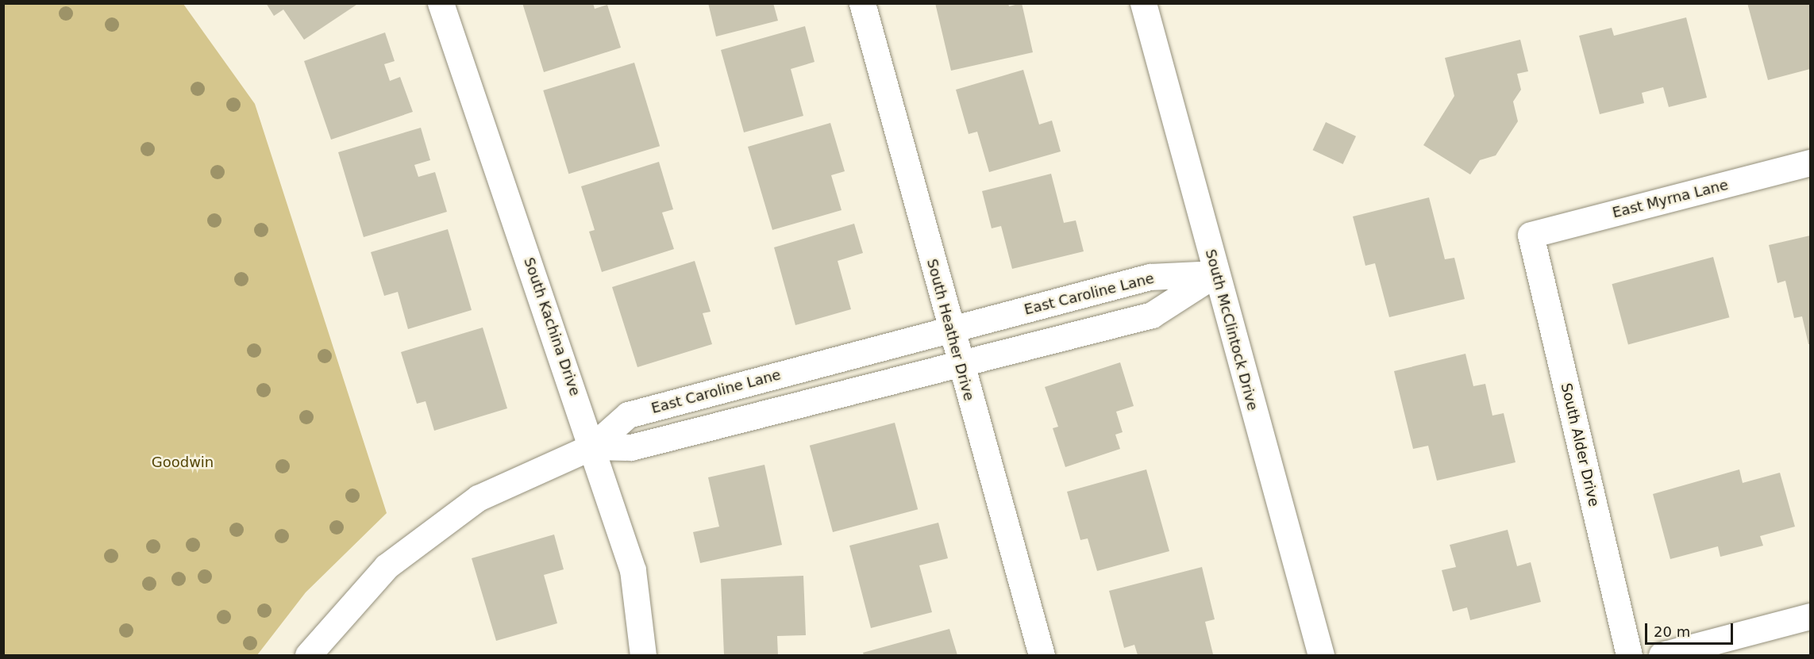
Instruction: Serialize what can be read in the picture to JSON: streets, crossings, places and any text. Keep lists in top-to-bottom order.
{
  "streets": {
    "street": [
      "East Myrna Lane",
      "East Caroline Lane",
      "South Kachina Drive",
      "South Heather Drive",
      "South McClintock Drive",
      "South Alder Drive"
    ]
  },
  "crossings": [
    ["East Myrna Lane", "South Alder Drive"],
    ["East Caroline Lane", "South Kachina Drive"],
    ["East Caroline Lane", "South Heather Drive"],
    ["East Caroline Lane", "South McClintock Drive"]
  ],
  "parks": ["Goodwin"],
  "scale_bar": "20 m"
}
